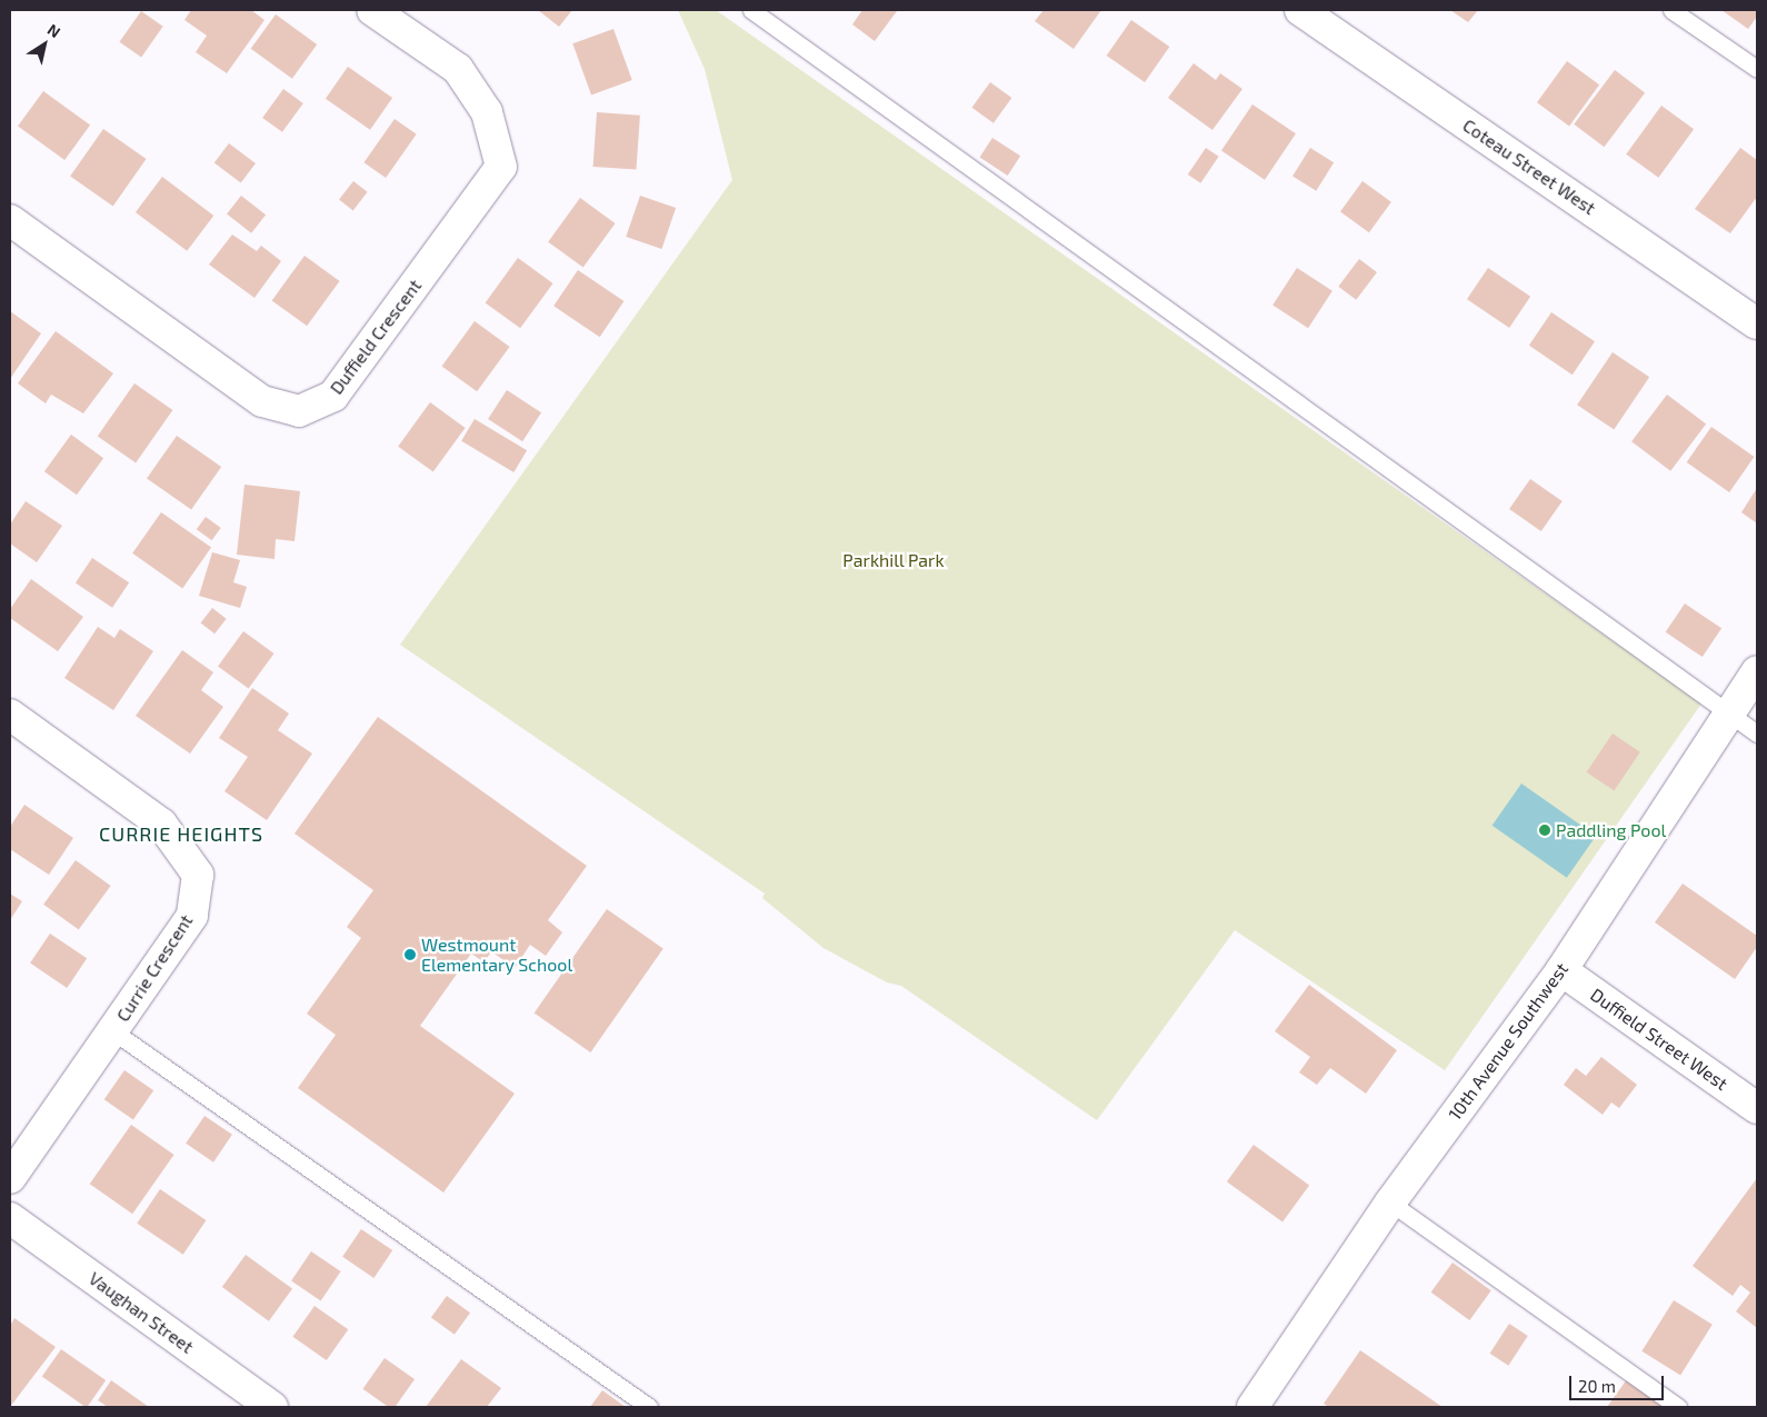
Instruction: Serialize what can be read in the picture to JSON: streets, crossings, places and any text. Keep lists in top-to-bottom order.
{
  "streets": {
    "street": [
      "Coteau Street West",
      "Duffield Crescent",
      "Currie Crescent",
      "Duffield Street West",
      "10th Avenue Southwest",
      "Vaughan Street"
    ]
  },
  "crossings": [
    ["Duffield Street West", "10th Avenue Southwest"]
  ],
  "districts": ["CURRIE HEIGHTS"],
  "parks": ["Parkhill Park"],
  "places": ["Paddling Pool", "Westmount Elementary School"],
  "scale_bar": "20 m",
  "north": "top right"
}
